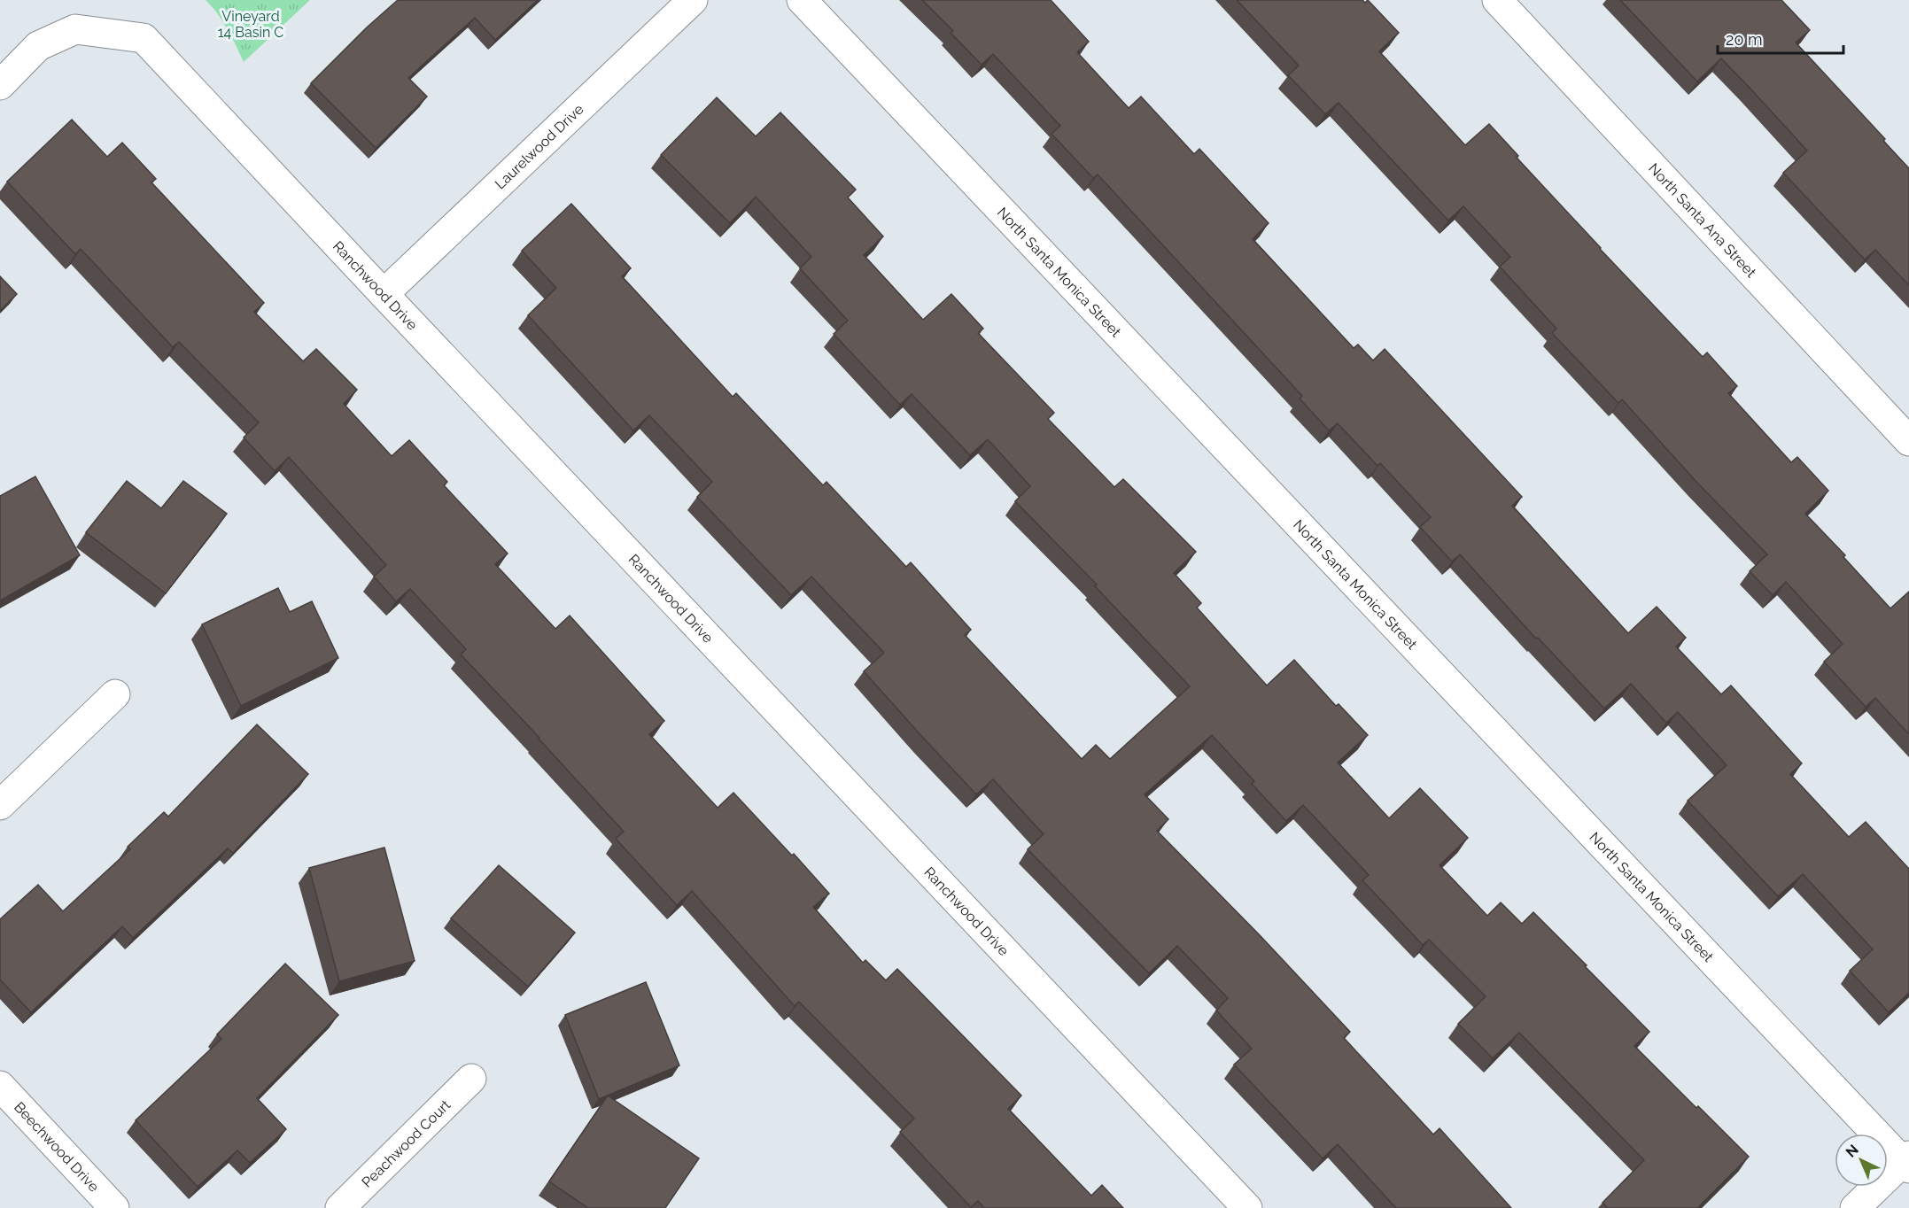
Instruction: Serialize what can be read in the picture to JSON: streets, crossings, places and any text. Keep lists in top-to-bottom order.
{
  "streets": {
    "street": [
      "Laurelwood Drive",
      "North Santa Ana Street",
      "North Santa Monica Street",
      "Ranchwood Drive",
      "Peachwood Court",
      "Beechwood Drive"
    ]
  },
  "crossings": [
    ["Laurelwood Drive", "Ranchwood Drive"]
  ],
  "parks": ["Vineyard 14 Basin C"],
  "scale_bar": "20 m",
  "north": "top left"
}
